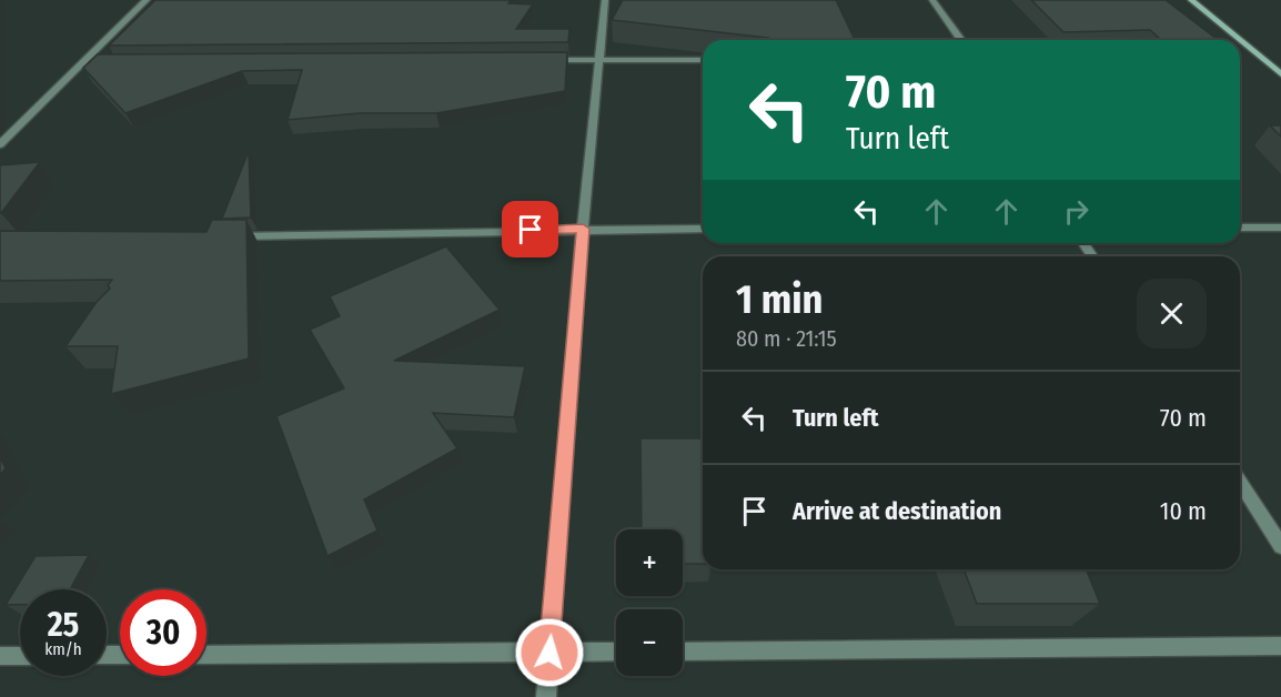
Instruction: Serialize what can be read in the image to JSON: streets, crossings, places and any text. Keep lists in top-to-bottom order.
{
  "page": {
    "turn": ["70 m", "Turn left"],
    "heading": ["1 min", "80 m · 21:15"],
    "list": [
      {
        "name": "Turn left",
        "value": "70 m"
      },
      {
        "name": "Arrive at destination",
        "value": "10 m"
      }
    ],
    "map_buttons": ["+", "−"],
    "speed": "25 km/h",
    "limit": "30"
  }
}
